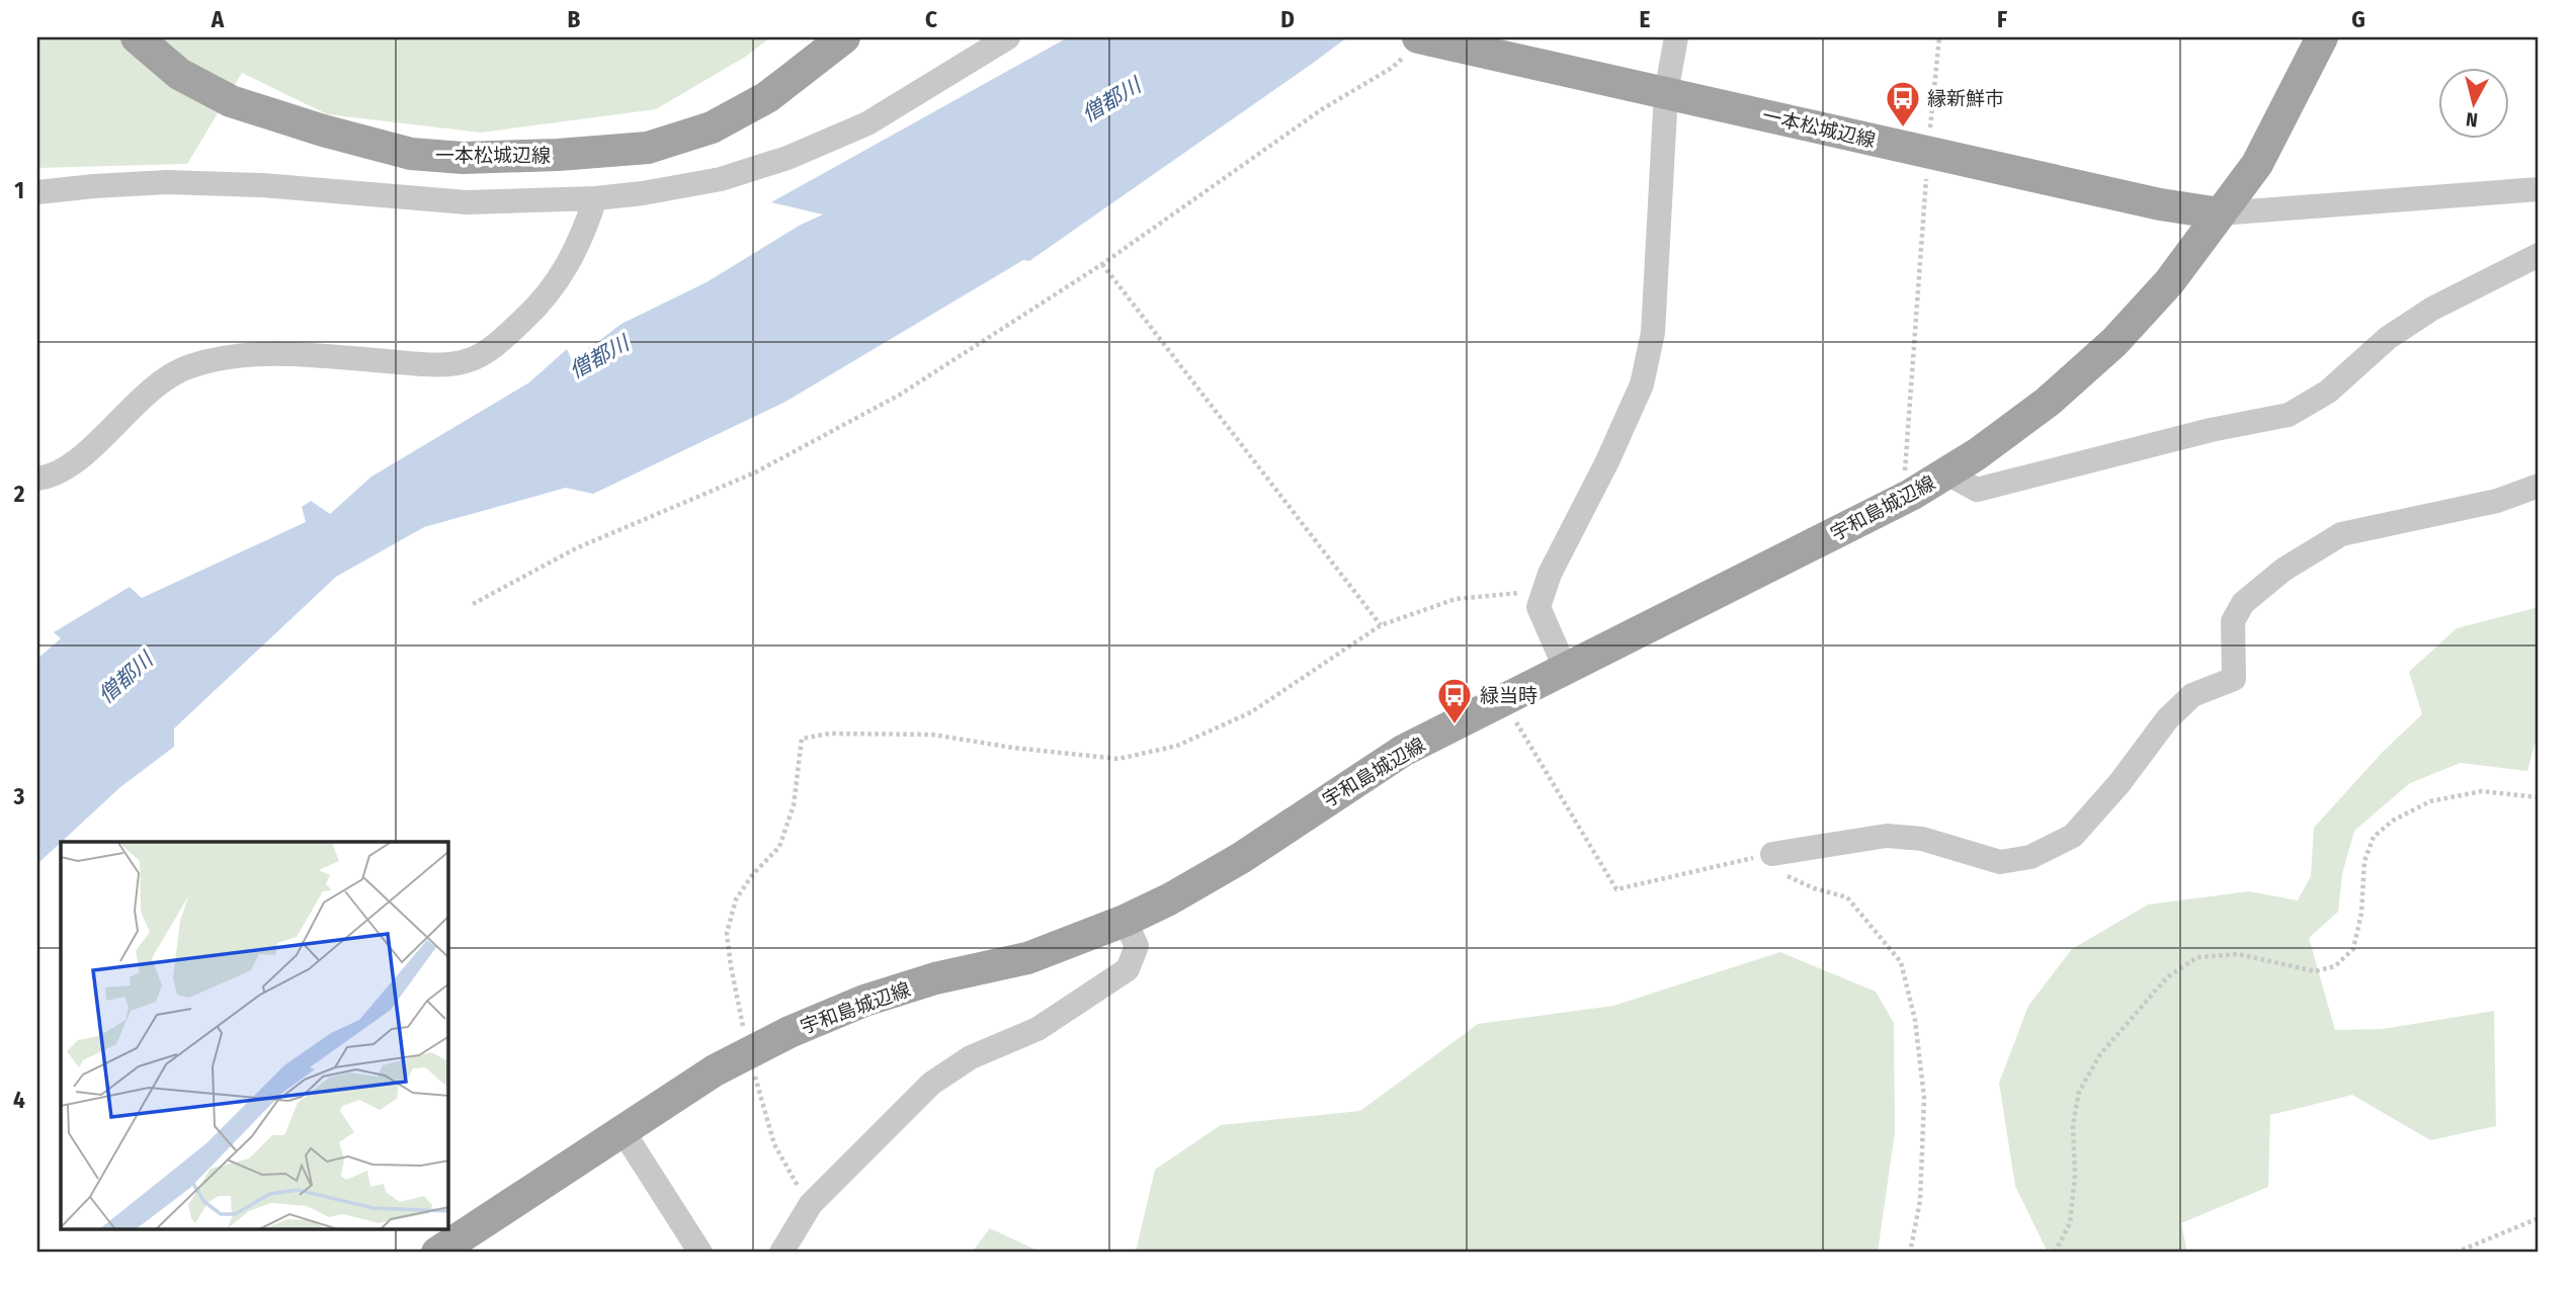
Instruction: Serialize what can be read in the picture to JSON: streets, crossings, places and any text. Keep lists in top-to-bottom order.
{
  "streets": {
    "main road": ["一本松城辺線", "宇和島城辺線"]
  },
  "crossings": [
    ["一本松城辺線", "宇和島城辺線"]
  ],
  "water": ["僧都川"],
  "places": {
    "bus stop": ["縁新鮮市", "緑当時"]
  },
  "north": "bottom",
  "grid": {
    "columns": [
      "A",
      "B",
      "C",
      "D",
      "E",
      "F",
      "G"
    ],
    "rows": [
      "1",
      "2",
      "3",
      "4"
    ]
  }
}
